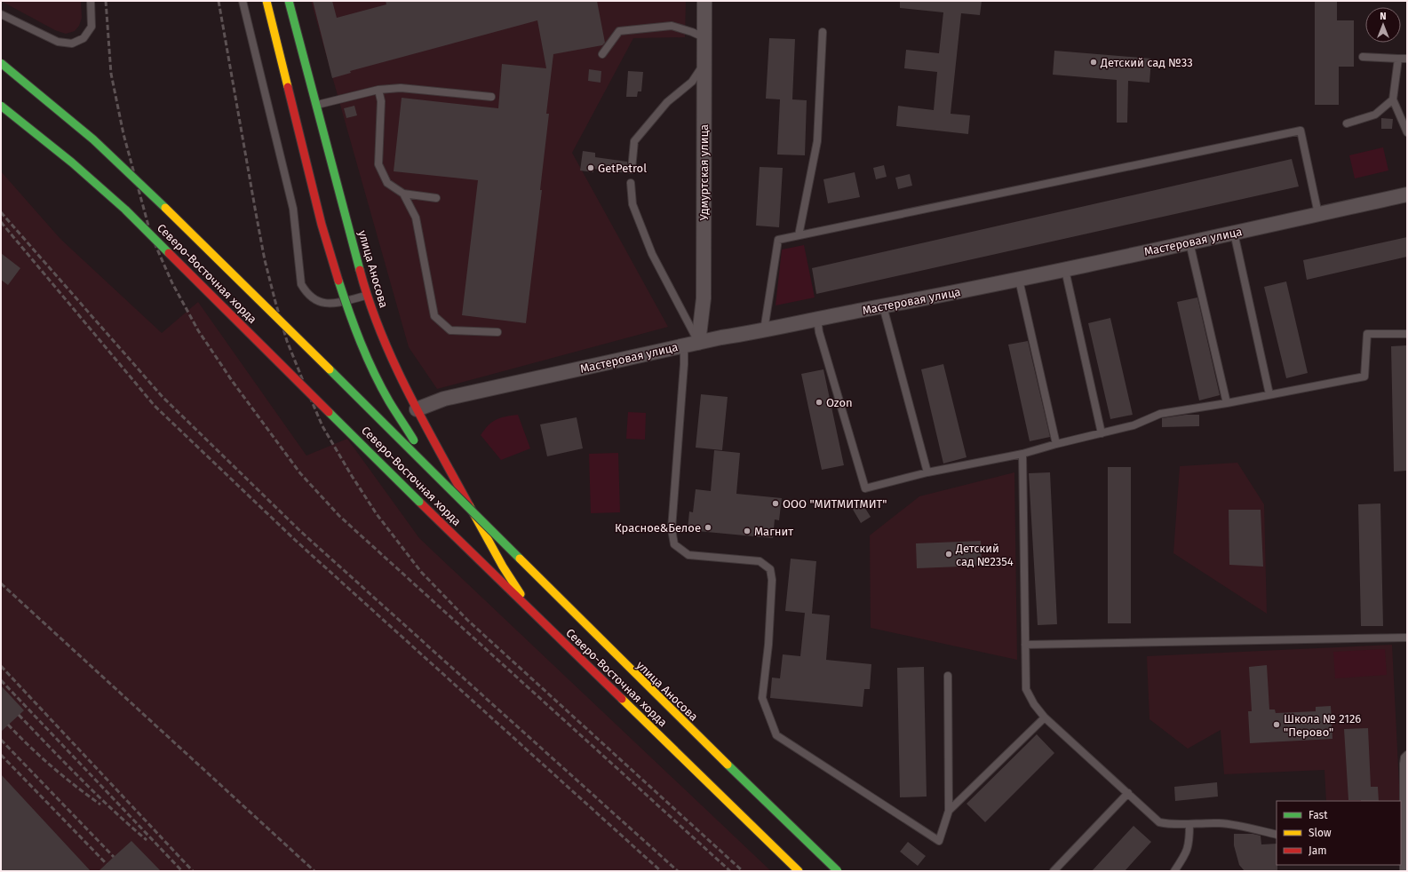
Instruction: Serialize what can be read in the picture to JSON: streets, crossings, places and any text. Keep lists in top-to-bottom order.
{
  "streets": {
    "main road": ["улица Аносова", "Северо-Восточная хорда"],
    "street": ["Удмуртская улица", "Мастеровая улица"]
  },
  "crossings": [
    ["Удмуртская улица", "Мастеровая улица"],
    ["Мастеровая улица", "улица Аносова"],
    ["улица Аносова", "Северо-Восточная хорда"]
  ],
  "places": [
    "Детский сад №33",
    "GetPetrol",
    "Ozon",
    "ООО \"МИТМИТМИТ\"",
    "Красное&Белое",
    "Магнит",
    "Детский сад №2354",
    "Школа № 2126 \"Перово\""
  ],
  "legend": ["Fast", "Slow", "Jam"],
  "north": "top"
}
